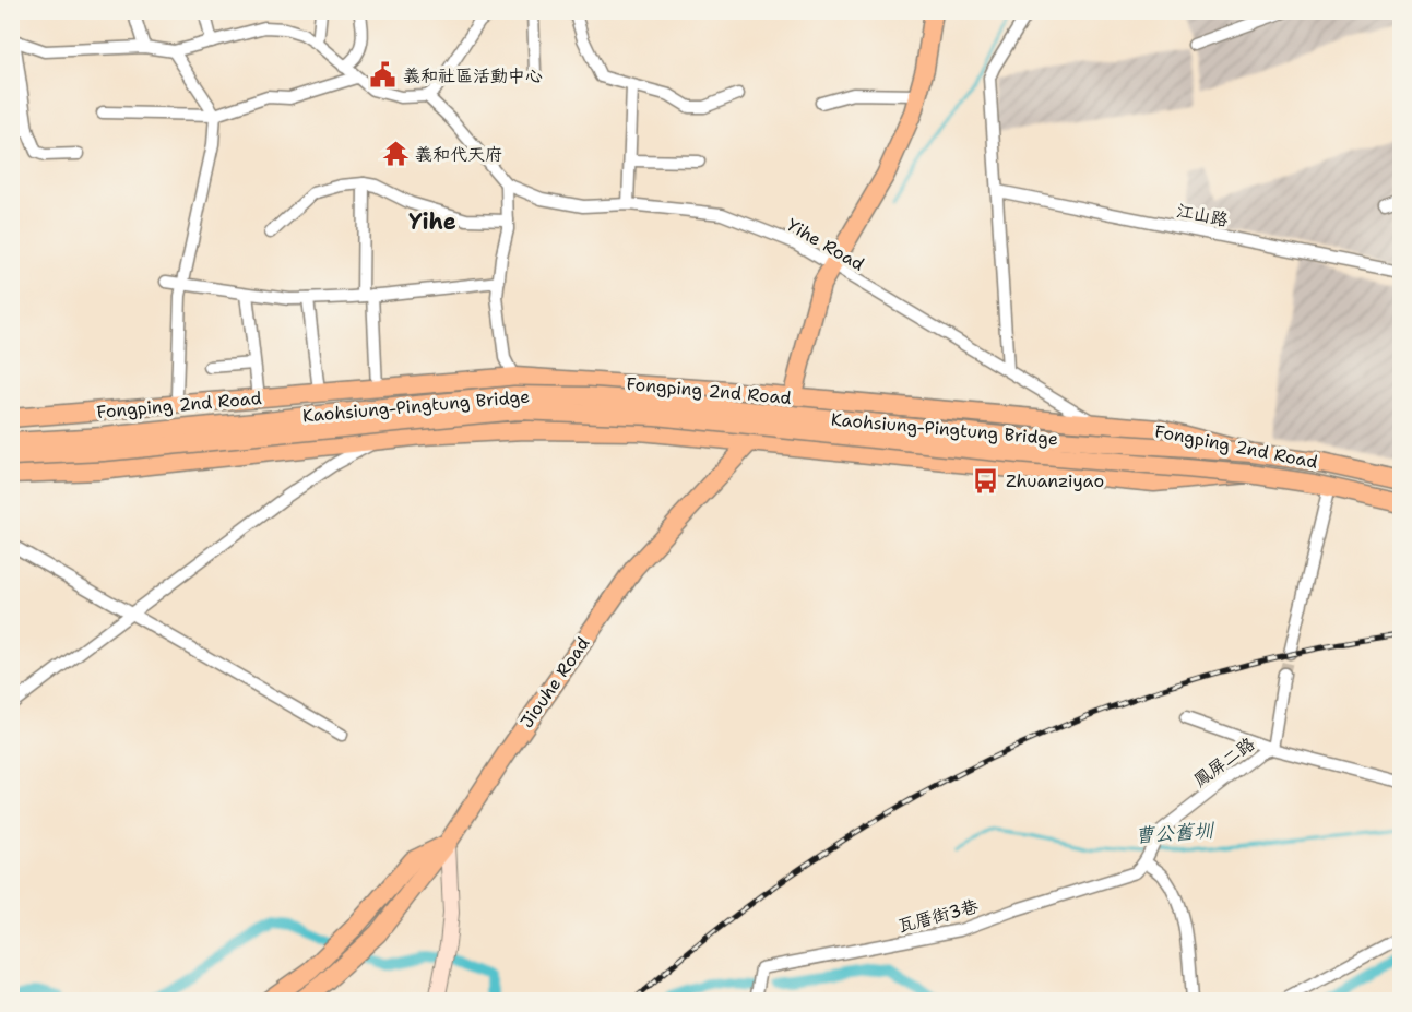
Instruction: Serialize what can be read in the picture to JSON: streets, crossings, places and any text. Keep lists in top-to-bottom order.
{
  "streets": {
    "main road": ["Fongping 2nd Road", "Kaohsiung-Pingtung Bridge", "Jiouhe Road"],
    "street": [
      "江山路",
      "Yihe Road",
      "鳳屏二路",
      "瓦厝街3巷"
    ]
  },
  "crossings": [
    ["Yihe Road", "Fongping 2nd Road"],
    ["Fongping 2nd Road", "Kaohsiung-Pingtung Bridge"],
    ["Fongping 2nd Road", "Jiouhe Road"],
    ["鳳屏二路", "瓦厝街3巷"]
  ],
  "districts": ["Yihe"],
  "water": ["曹公舊圳"],
  "places": {
    "public building": ["義和社區活動中心"],
    "temple": ["義和代天府"],
    "bus stop": ["Zhuanziyao"]
  }
}
